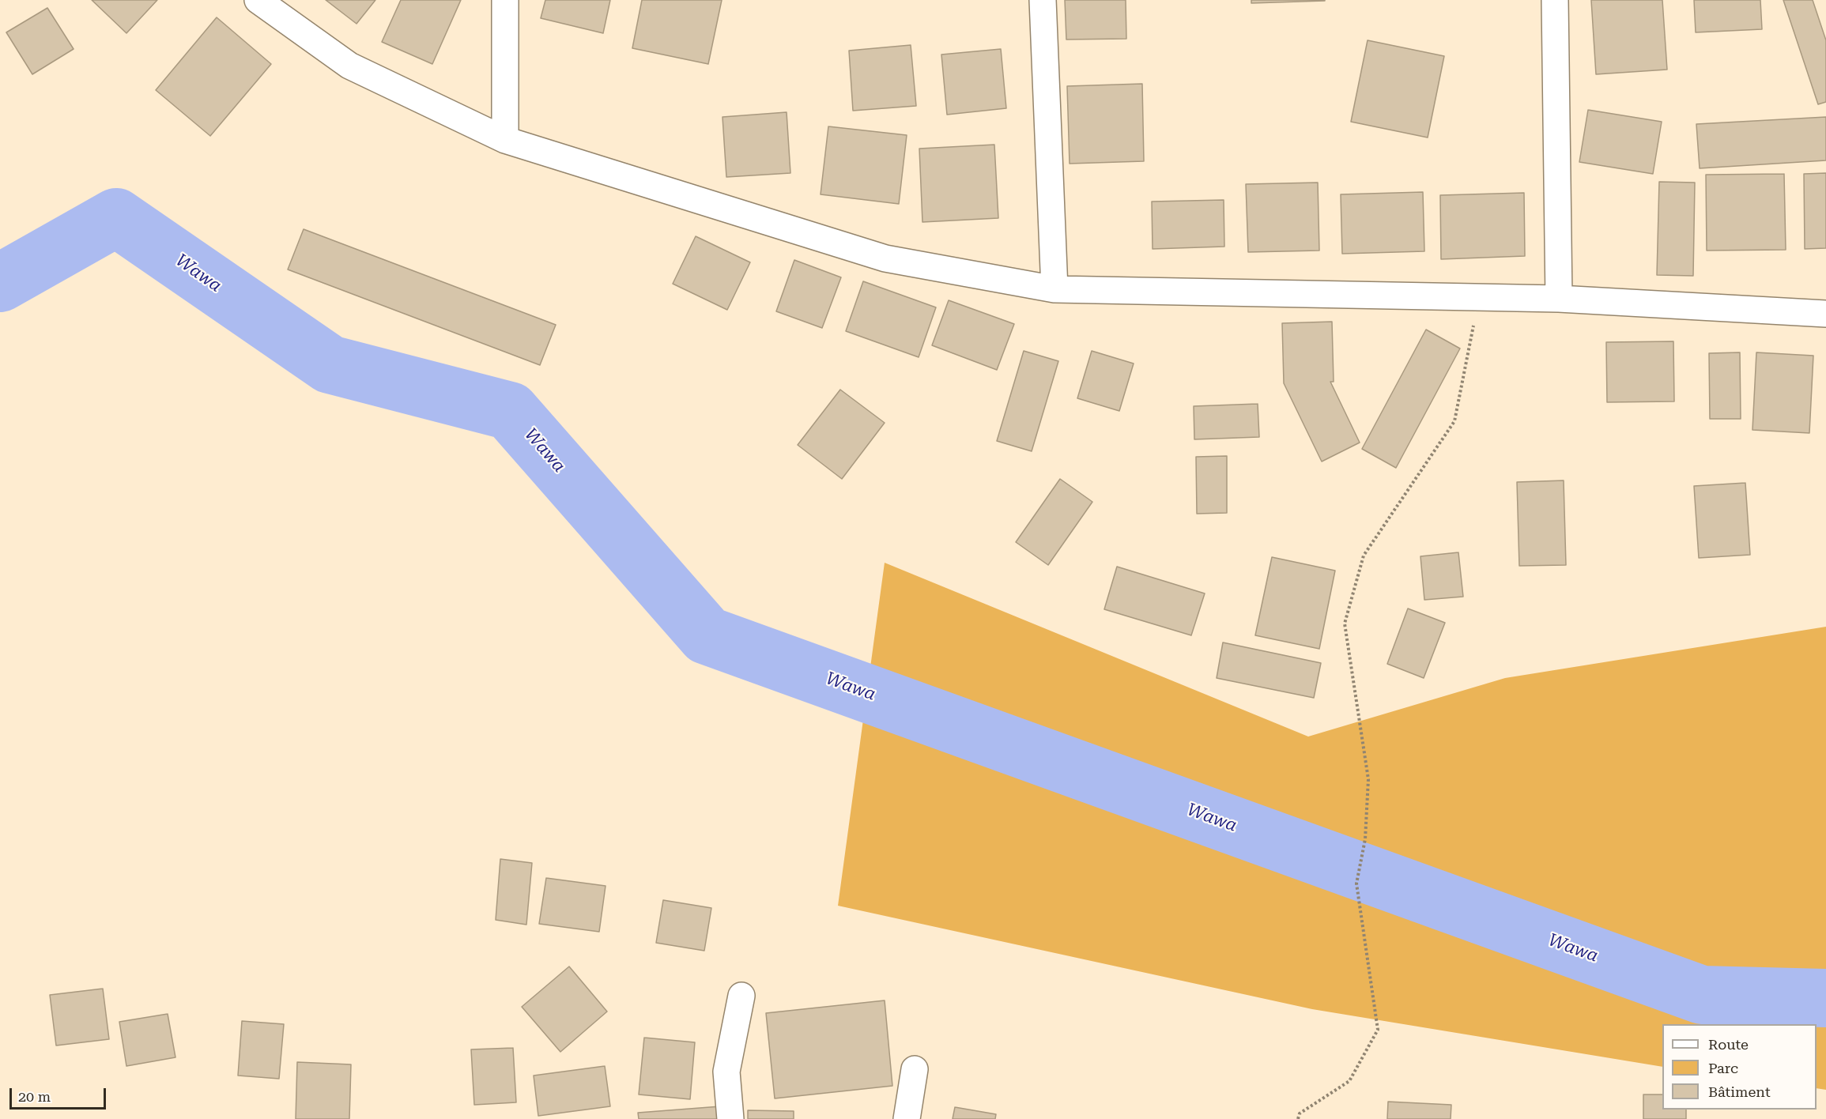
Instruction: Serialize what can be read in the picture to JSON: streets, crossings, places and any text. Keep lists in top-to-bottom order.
{
  "water": ["Wawa"],
  "legend": ["Route", "Parc", "Bâtiment"],
  "scale_bar": "20 m"
}
